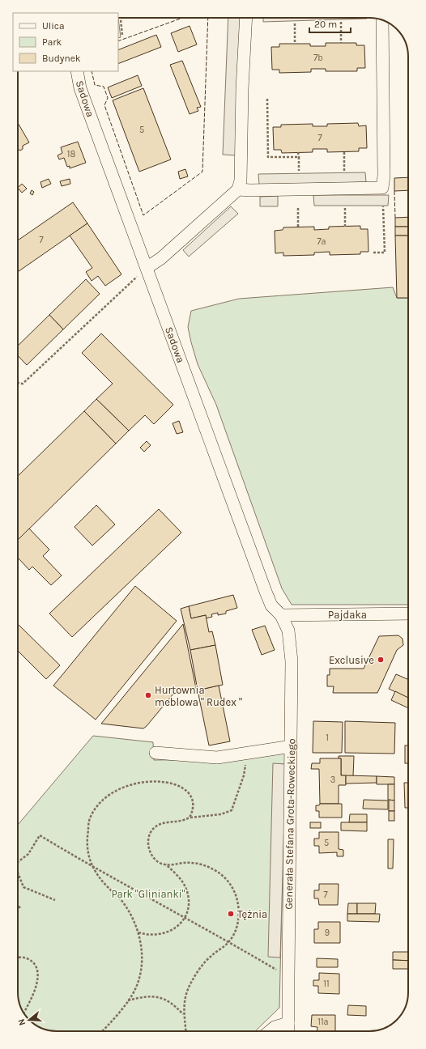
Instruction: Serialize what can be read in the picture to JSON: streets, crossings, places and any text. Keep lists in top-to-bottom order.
{
  "streets": {
    "street": ["Sadowa", "Pajdaka", "Generała Stefana Grota-Roweckiego"]
  },
  "crossings": [
    ["Sadowa", "Pajdaka"],
    ["Sadowa", "Generała Stefana Grota-Roweckiego"],
    ["Pajdaka", "Generała Stefana Grota-Roweckiego"]
  ],
  "parks": ["Park \"Glinianki\""],
  "places": ["Exclusive", "Hurtownia meblowa \" Rudex \"", "Tężnia"],
  "house_numbers": [
    "7b",
    "5",
    "7",
    "18",
    "7",
    "7a",
    "1",
    "3",
    "5",
    "7",
    "9",
    "11",
    "11a"
  ],
  "legend": ["Ulica", "Park", "Budynek"],
  "scale_bar": "20 m",
  "north": "left"
}
